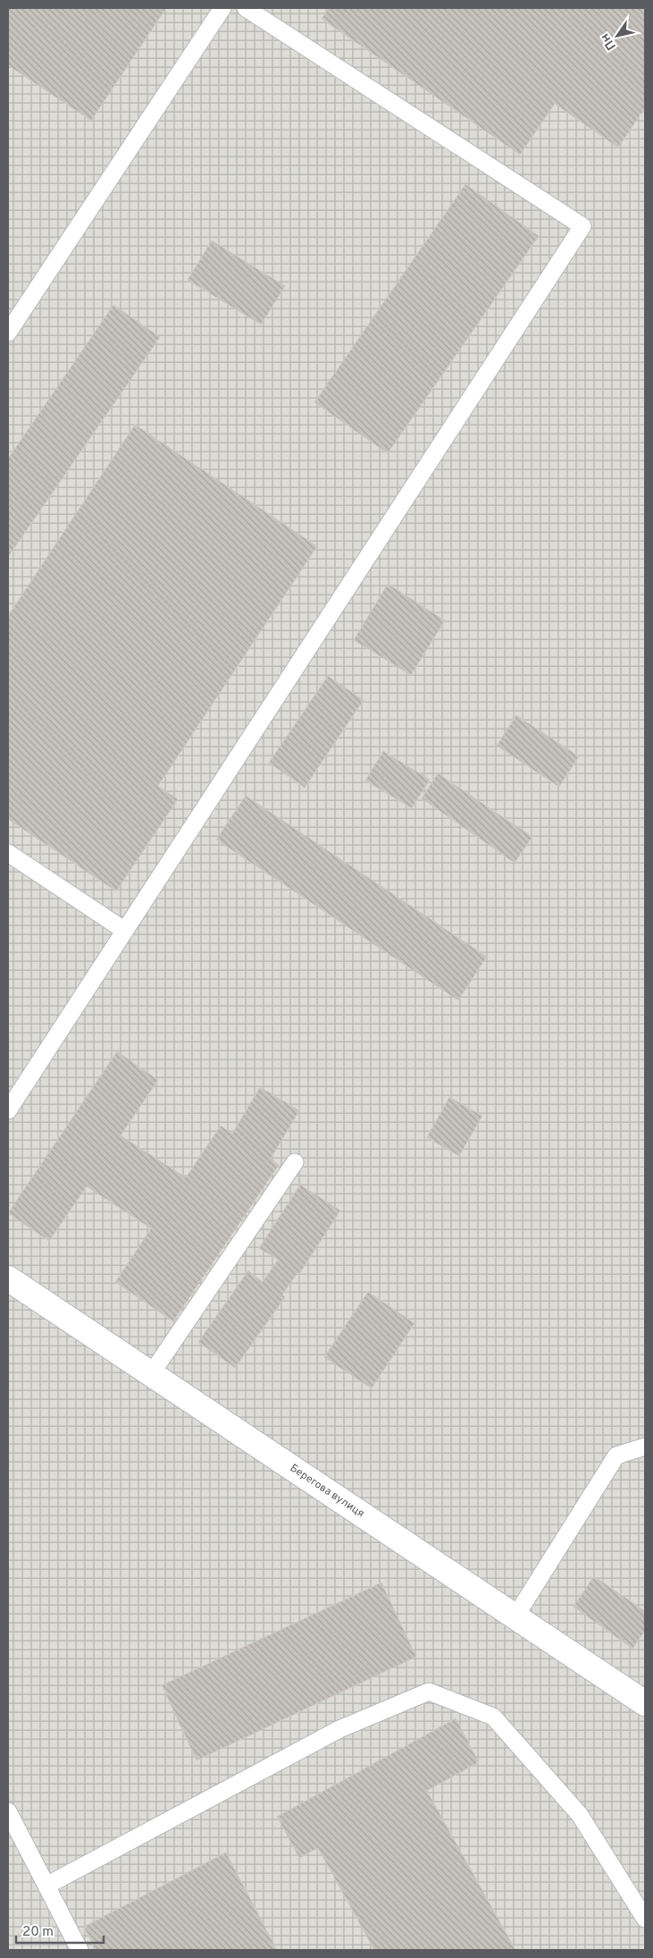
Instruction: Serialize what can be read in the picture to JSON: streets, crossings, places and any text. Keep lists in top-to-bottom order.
{
  "streets": {
    "street": ["Берегова вулиця"]
  },
  "scale_bar": "20 m",
  "north": "bottom left"
}
